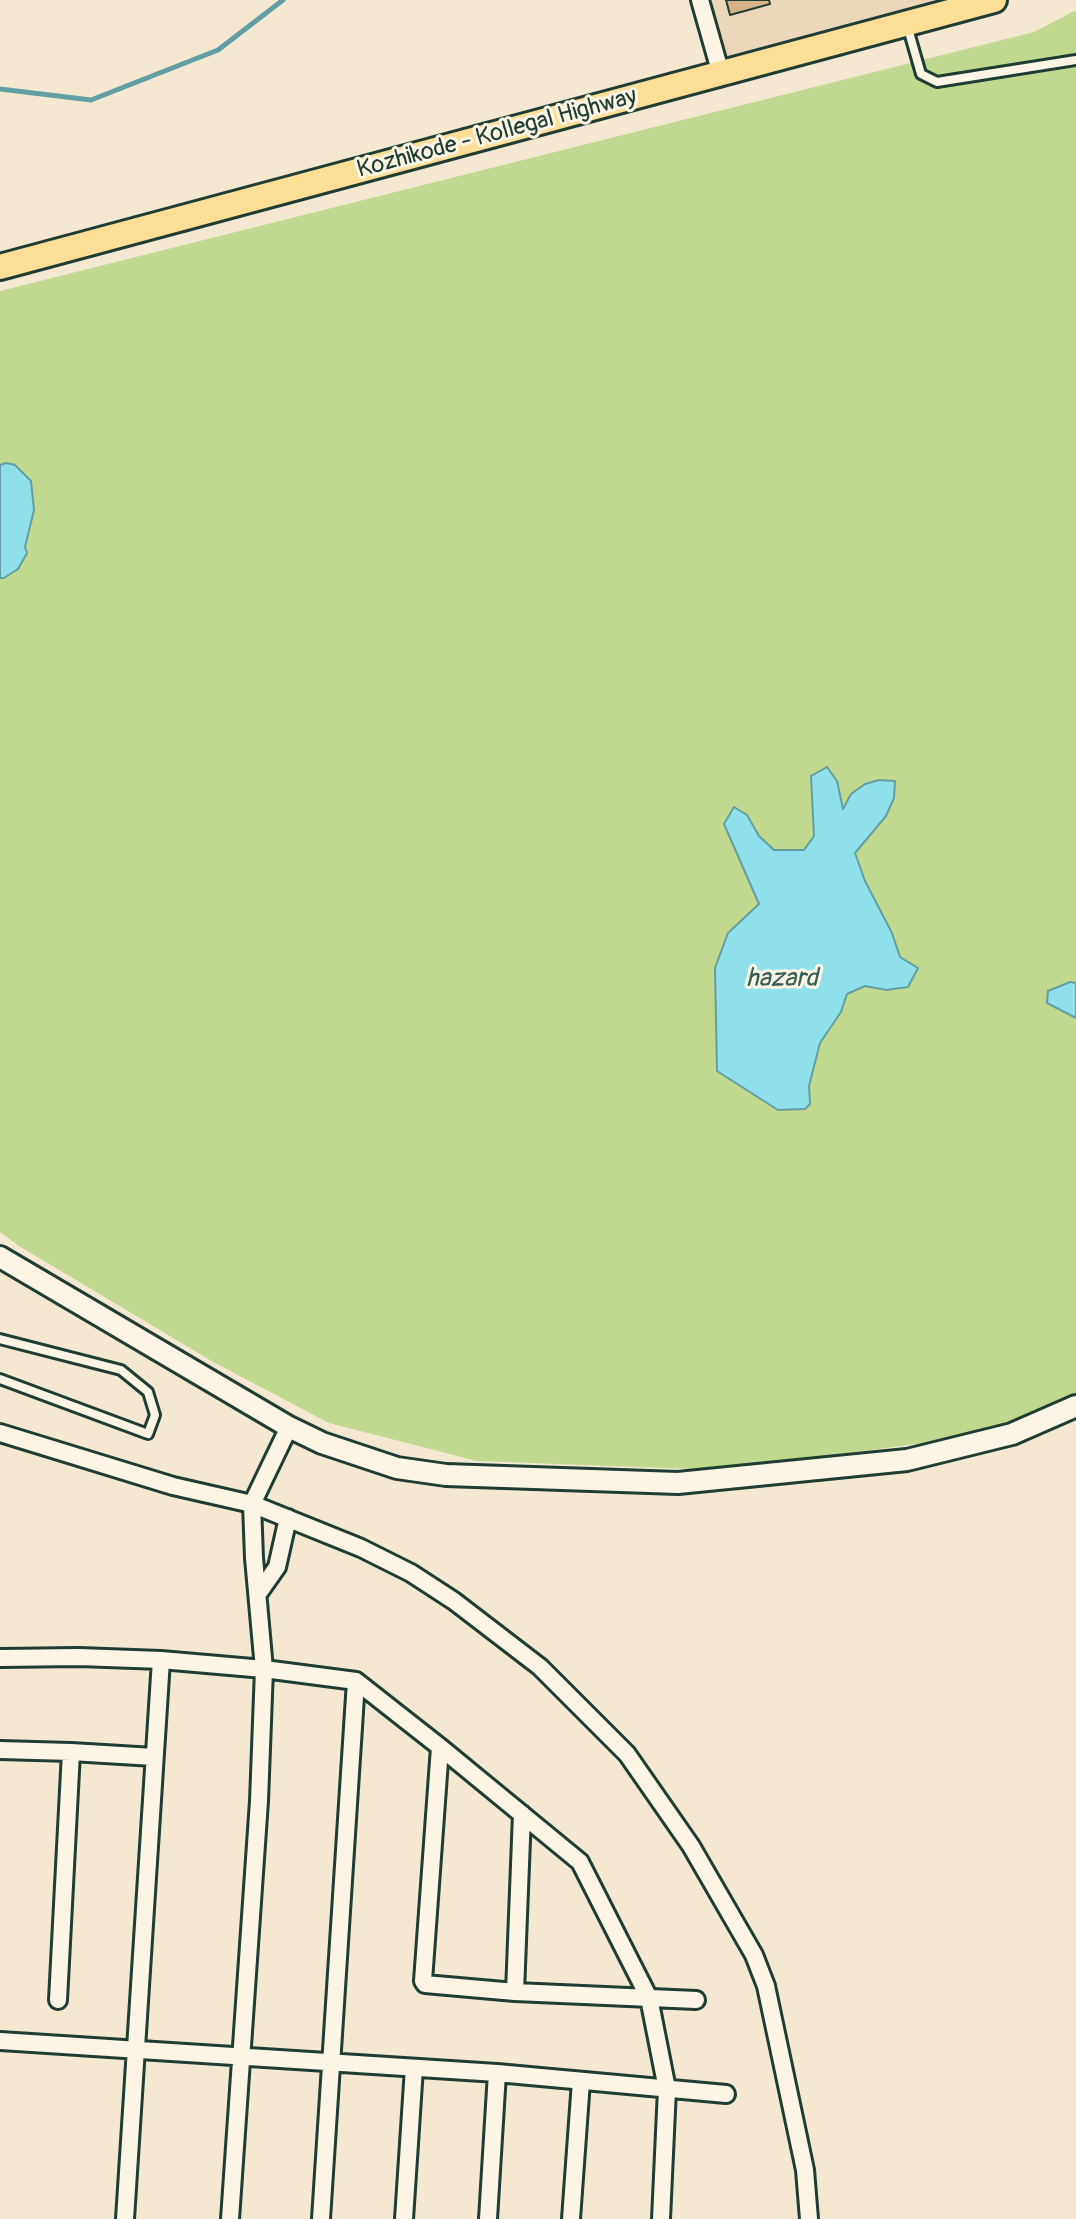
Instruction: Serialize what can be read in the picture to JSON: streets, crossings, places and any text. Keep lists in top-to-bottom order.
{
  "streets": {
    "main road": ["Kozhikode - Kollegal Highway"]
  },
  "water": ["hazard"]
}
